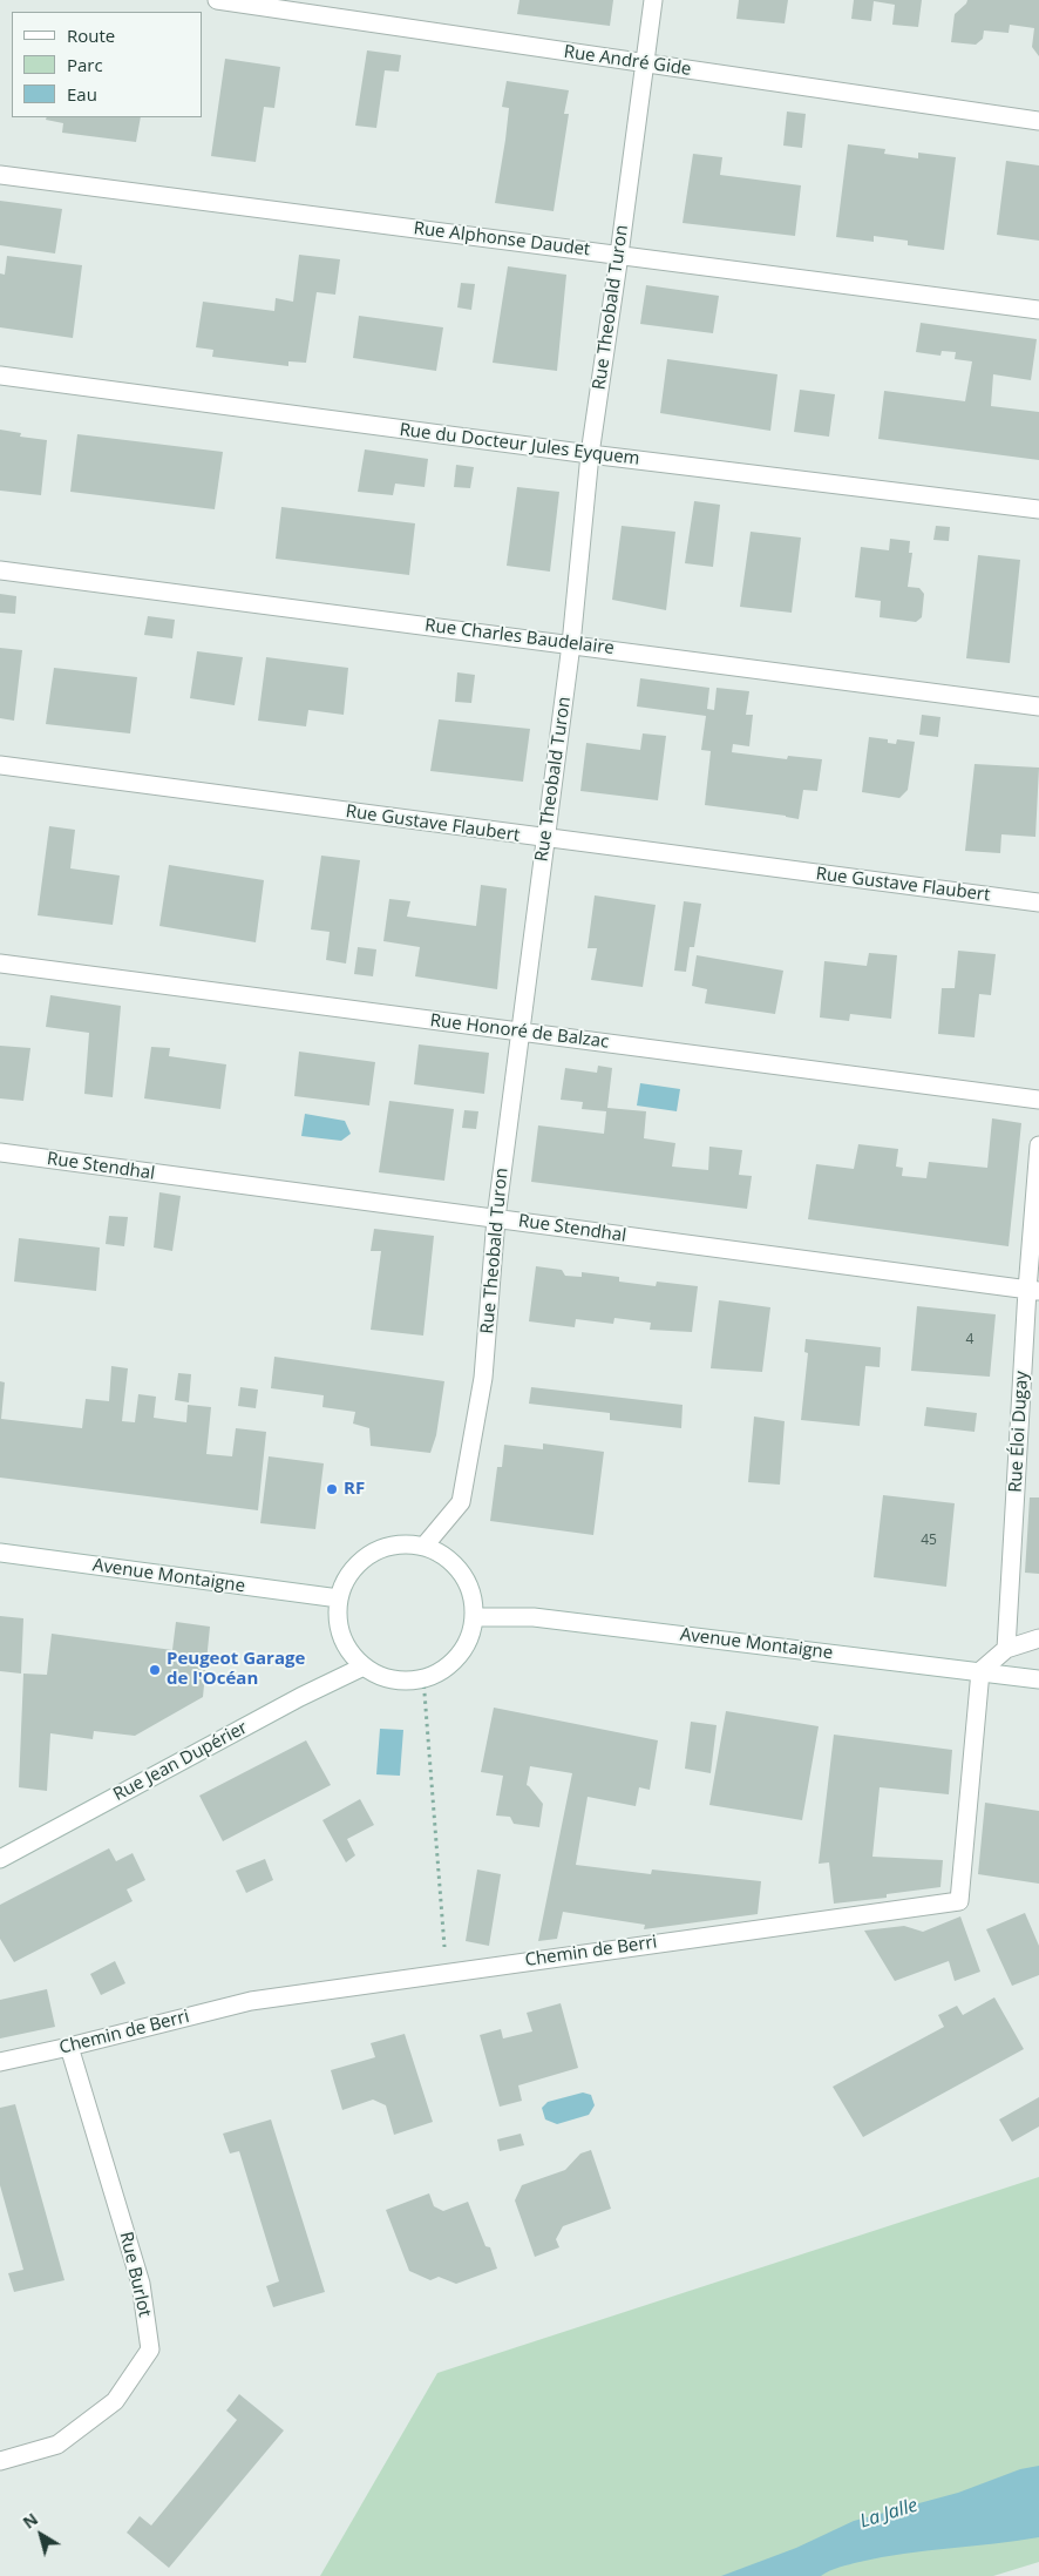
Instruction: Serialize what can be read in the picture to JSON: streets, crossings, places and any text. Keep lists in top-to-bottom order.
{
  "streets": {
    "street": [
      "Rue André Gide",
      "Rue Alphonse Daudet",
      "Rue Theobald Turon",
      "Rue du Docteur Jules Eyquem",
      "Rue Charles Baudelaire",
      "Rue Gustave Flaubert",
      "Rue Honoré de Balzac",
      "Rue Stendhal",
      "Rue Éloi Dugay",
      "Avenue Montaigne",
      "Rue Jean Dupérier",
      "Chemin de Berri",
      "Rue Burlot"
    ]
  },
  "crossings": [
    ["Rue André Gide", "Rue Theobald Turon"],
    ["Rue Alphonse Daudet", "Rue Theobald Turon"],
    ["Rue Theobald Turon", "Rue du Docteur Jules Eyquem"],
    ["Rue Theobald Turon", "Rue Charles Baudelaire"],
    ["Rue Theobald Turon", "Rue Gustave Flaubert"],
    ["Rue Theobald Turon", "Rue Honoré de Balzac"],
    ["Rue Theobald Turon", "Rue Stendhal"],
    ["Rue Theobald Turon", "Avenue Montaigne"],
    ["Rue Theobald Turon", "Rue Jean Dupérier"],
    ["Rue Stendhal", "Rue Éloi Dugay"],
    ["Avenue Montaigne", "Rue Jean Dupérier"],
    ["Avenue Montaigne", "Chemin de Berri"],
    ["Chemin de Berri", "Rue Burlot"]
  ],
  "water": ["La Jalle"],
  "places": ["RF", "Peugeot Garage de l'Océan"],
  "house_numbers": ["4", "45"],
  "legend": ["Route", "Parc", "Eau"],
  "north": "top left"
}
